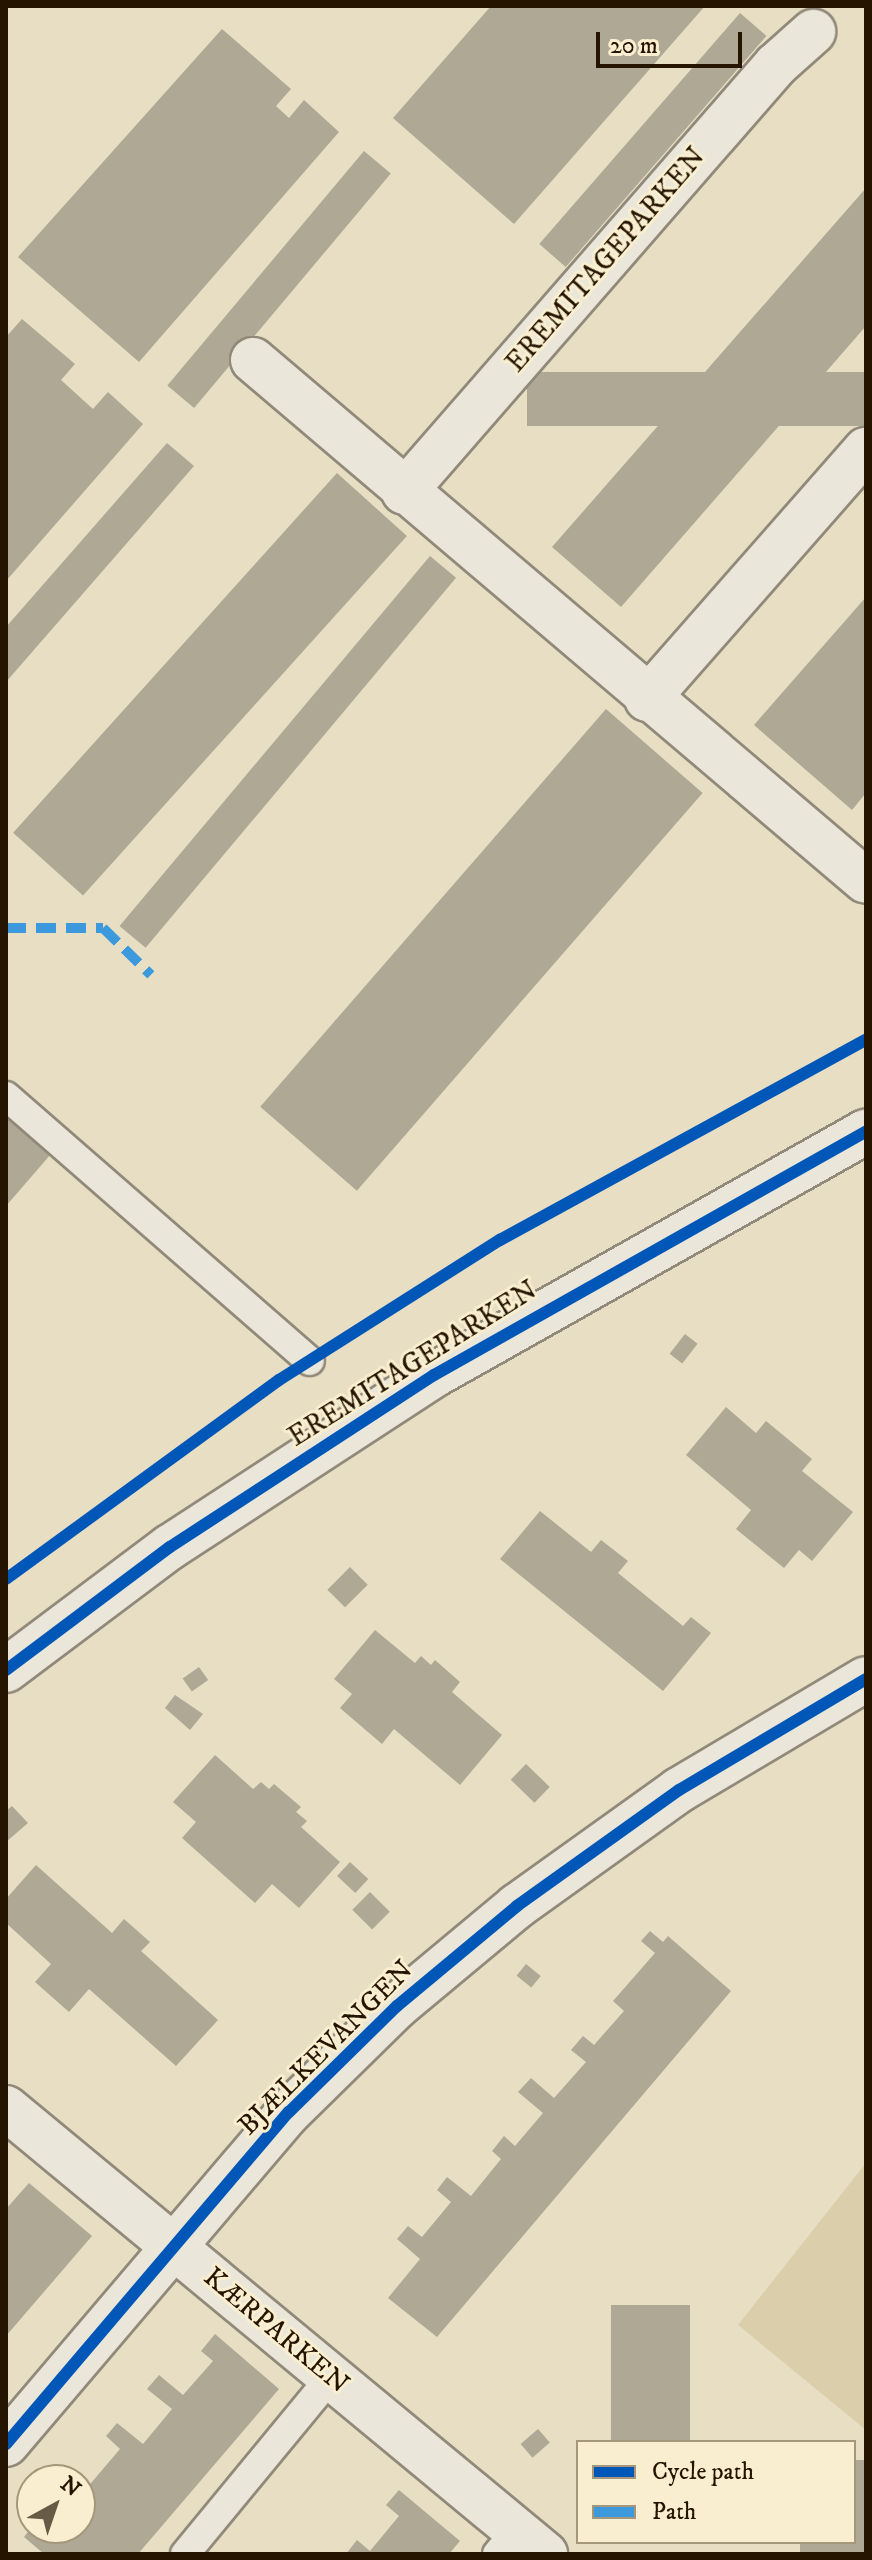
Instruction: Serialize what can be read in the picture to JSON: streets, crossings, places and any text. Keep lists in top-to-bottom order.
{
  "streets": {
    "street": ["EREMITAGEPARKEN", "BJÆLKEVANGEN", "KÆRPARKEN"]
  },
  "crossings": [
    ["BJÆLKEVANGEN", "KÆRPARKEN"]
  ],
  "legend": ["Cycle path", "Path"],
  "scale_bar": "20 m",
  "north": "top right"
}
